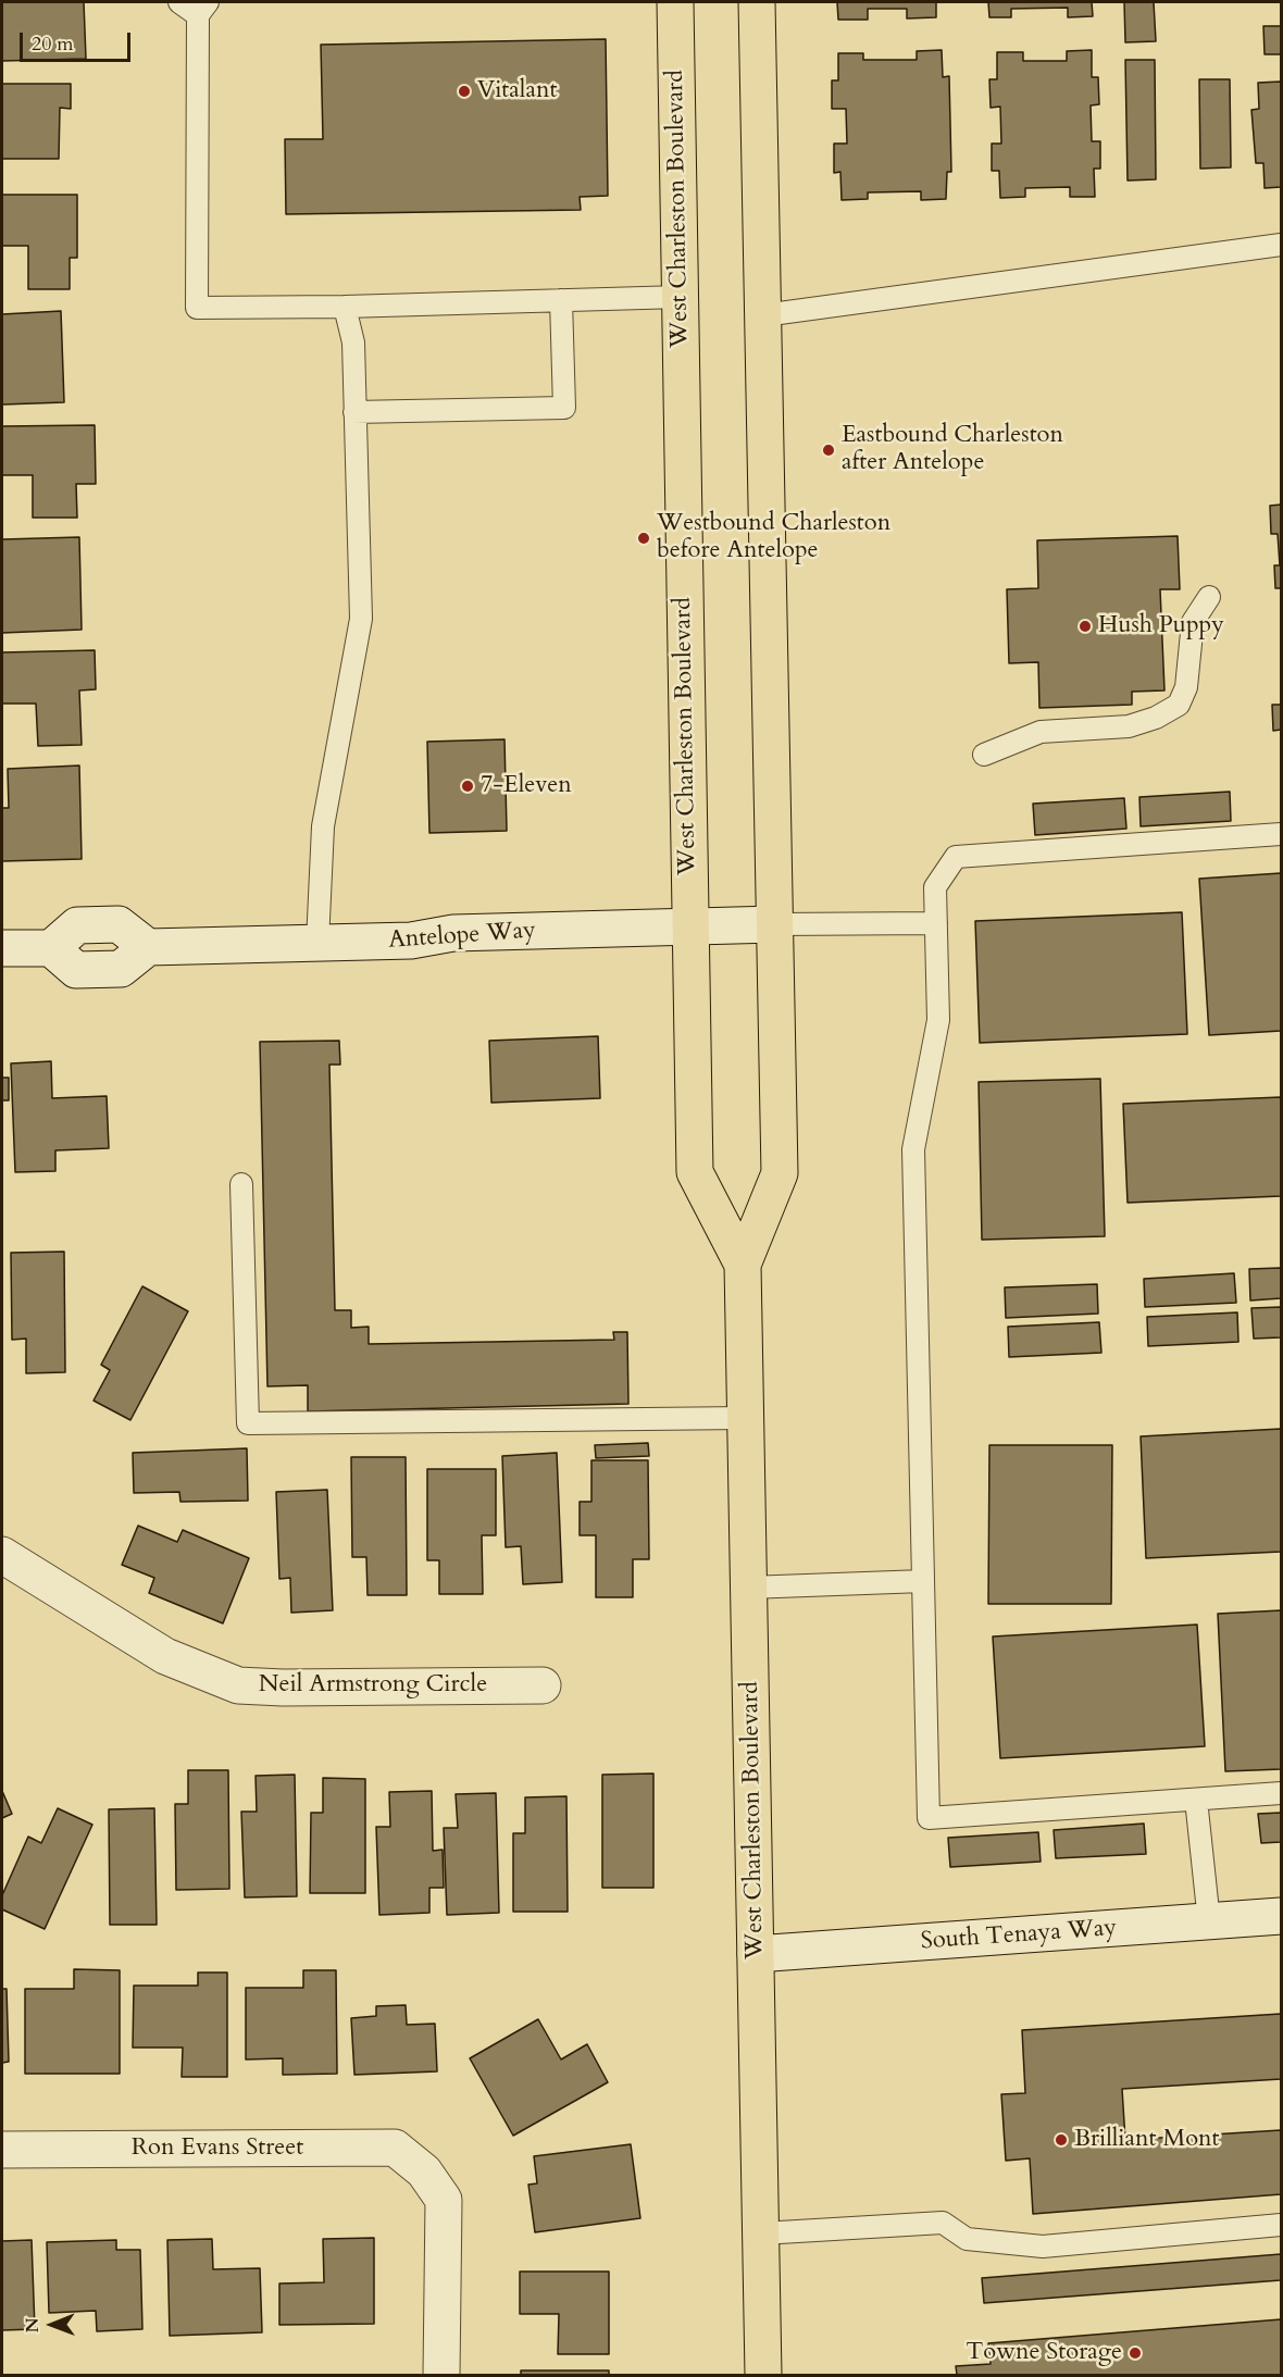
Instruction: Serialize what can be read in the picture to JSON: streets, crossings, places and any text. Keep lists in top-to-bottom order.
{
  "streets": {
    "main road": ["West Charleston Boulevard"],
    "street": [
      "Antelope Way",
      "Neil Armstrong Circle",
      "South Tenaya Way",
      "Ron Evans Street"
    ]
  },
  "crossings": [
    ["West Charleston Boulevard", "Antelope Way"],
    ["West Charleston Boulevard", "South Tenaya Way"]
  ],
  "places": [
    "Vitalant",
    "Eastbound Charleston after Antelope",
    "Westbound Charleston before Antelope",
    "Hush Puppy",
    "7-Eleven",
    "Brilliant Mont",
    "Towne Storage"
  ],
  "scale_bar": "20 m",
  "north": "left"
}
